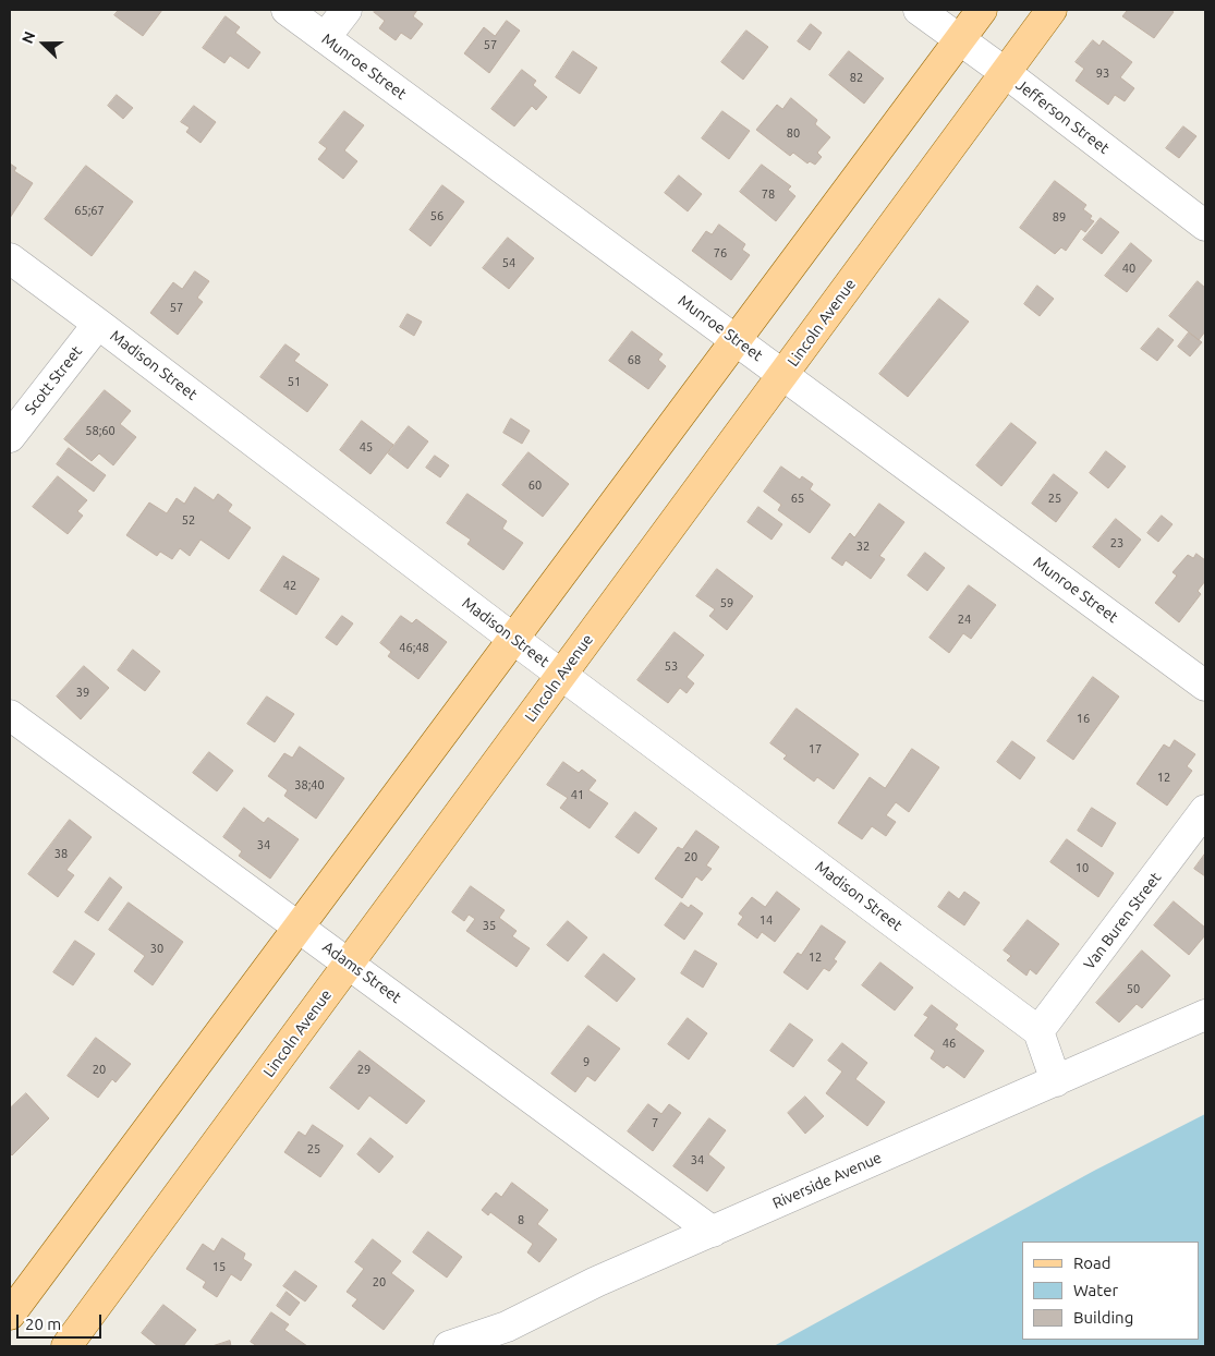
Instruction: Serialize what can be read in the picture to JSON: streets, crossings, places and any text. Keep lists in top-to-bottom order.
{
  "streets": {
    "main road": ["Lincoln Avenue"],
    "street": [
      "Munroe Street",
      "Jefferson Street",
      "Madison Street",
      "Scott Street",
      "Van Buren Street",
      "Adams Street",
      "Riverside Avenue"
    ]
  },
  "crossings": [
    ["Munroe Street", "Lincoln Avenue"],
    ["Jefferson Street", "Lincoln Avenue"],
    ["Lincoln Avenue", "Madison Street"],
    ["Lincoln Avenue", "Adams Street"],
    ["Madison Street", "Scott Street"],
    ["Madison Street", "Van Buren Street"],
    ["Adams Street", "Riverside Avenue"]
  ],
  "house_numbers": [
    "57",
    "93",
    "82",
    "80",
    "78",
    "65;67",
    "56",
    "89",
    "76",
    "54",
    "40",
    "57",
    "68",
    "51",
    "58;60",
    "45",
    "60",
    "65",
    "25",
    "52",
    "23",
    "32",
    "42",
    "59",
    "24",
    "46;48",
    "53",
    "39",
    "16",
    "17",
    "12",
    "38;40",
    "41",
    "34",
    "38",
    "20",
    "10",
    "14",
    "35",
    "30",
    "12",
    "50",
    "46",
    "9",
    "20",
    "29",
    "7",
    "25",
    "34",
    "8",
    "15",
    "20"
  ],
  "legend": ["Road", "Water", "Building"],
  "scale_bar": "20 m",
  "north": "left"
}
